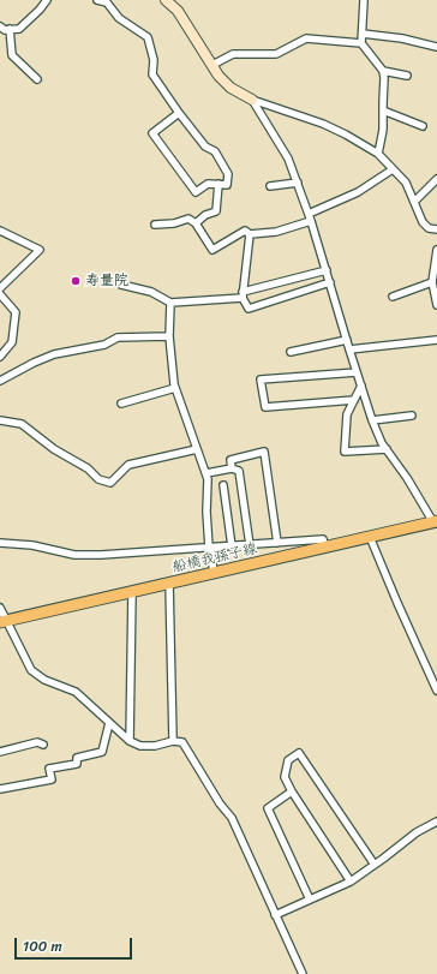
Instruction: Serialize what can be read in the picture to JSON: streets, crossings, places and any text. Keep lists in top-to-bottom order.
{
  "streets": {
    "main road": ["船橋我孫子線"]
  },
  "places": ["寿量院"],
  "scale_bar": "100 m"
}
